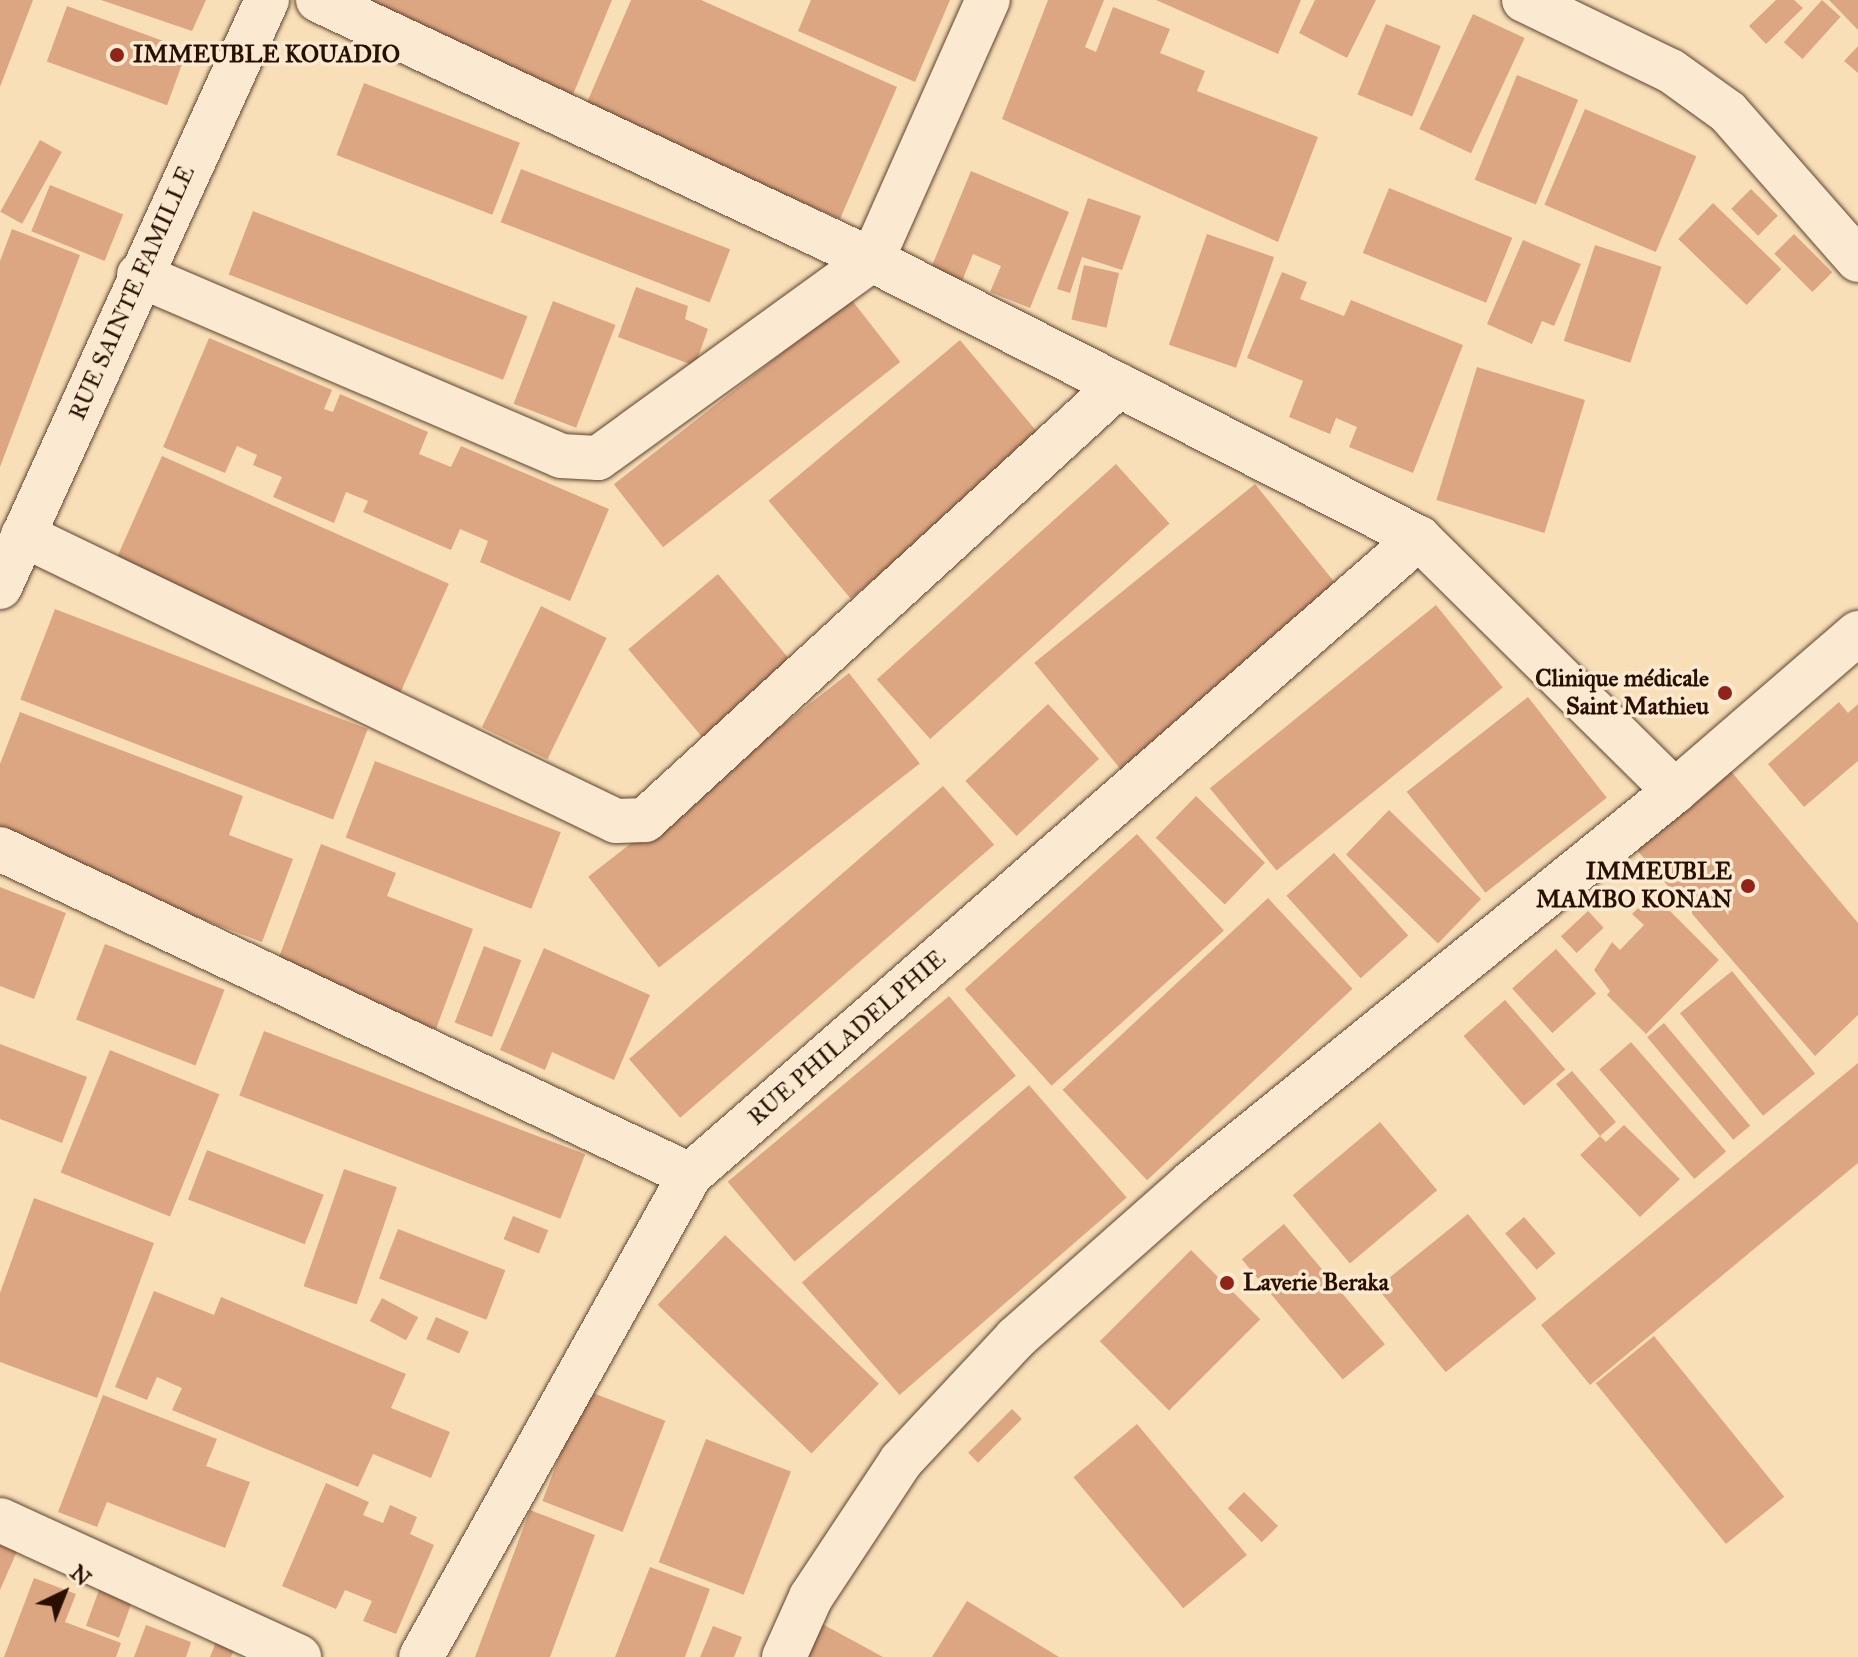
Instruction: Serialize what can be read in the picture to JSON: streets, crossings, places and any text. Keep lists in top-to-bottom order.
{
  "streets": {
    "street": ["RUE SAINTE FAMILLE", "RUE PHILADELPHIE"]
  },
  "places": [
    "IMMEUBLE KOUADIO",
    "Clinique médicale Saint Mathieu",
    "IMMEUBLE MAMBO KONAN",
    "Laverie Beraka"
  ],
  "north": "top right"
}
